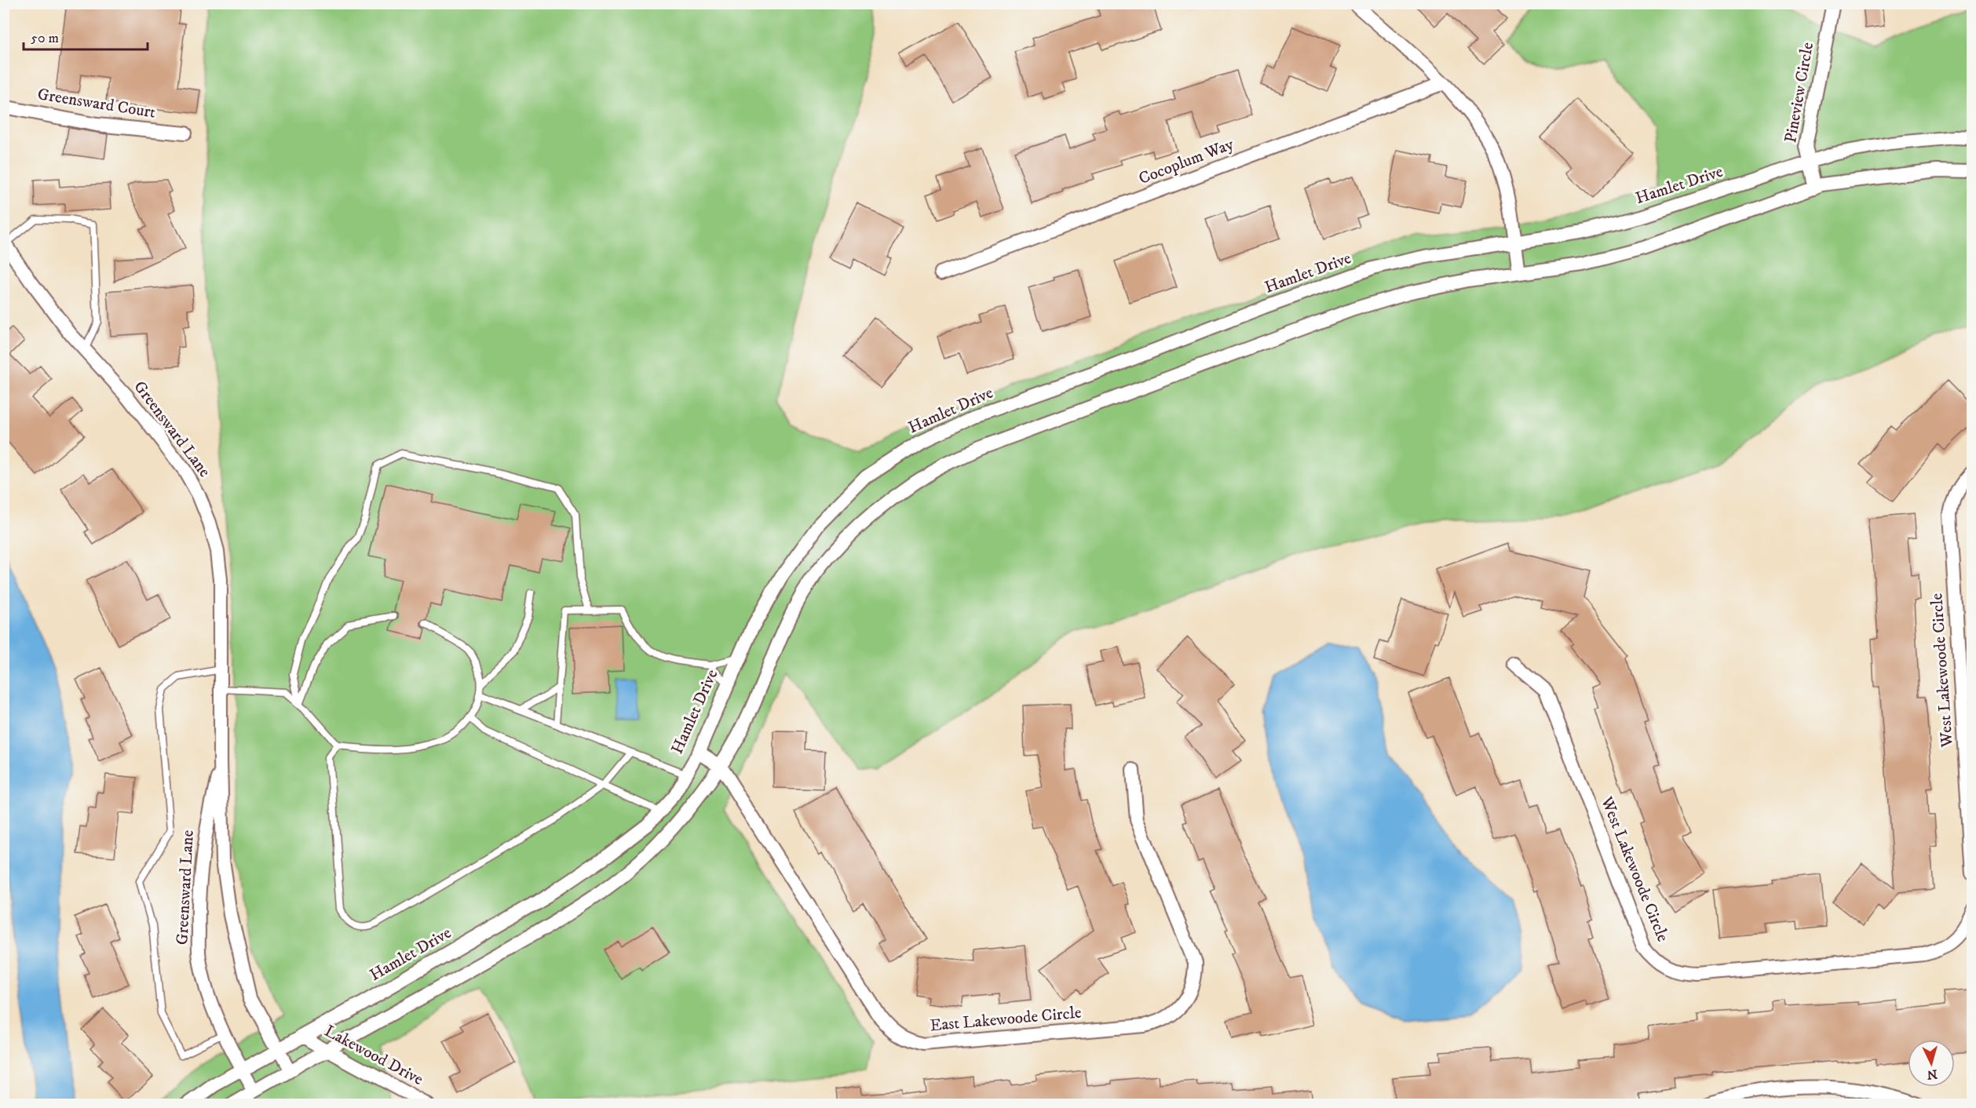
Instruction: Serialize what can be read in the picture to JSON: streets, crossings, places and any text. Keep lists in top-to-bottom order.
{
  "streets": {
    "street": [
      "Pineview Circle",
      "Greensward Court",
      "Cocoplum Way",
      "Hamlet Drive",
      "Greensward Lane",
      "West Lakewoode Circle",
      "East Lakewoode Circle",
      "Lakewood Drive"
    ]
  },
  "crossings": [
    ["Pineview Circle", "Hamlet Drive"],
    ["Hamlet Drive", "Greensward Lane"],
    ["Hamlet Drive", "East Lakewoode Circle"],
    ["Hamlet Drive", "Lakewood Drive"]
  ],
  "scale_bar": "50 m",
  "north": "bottom"
}
